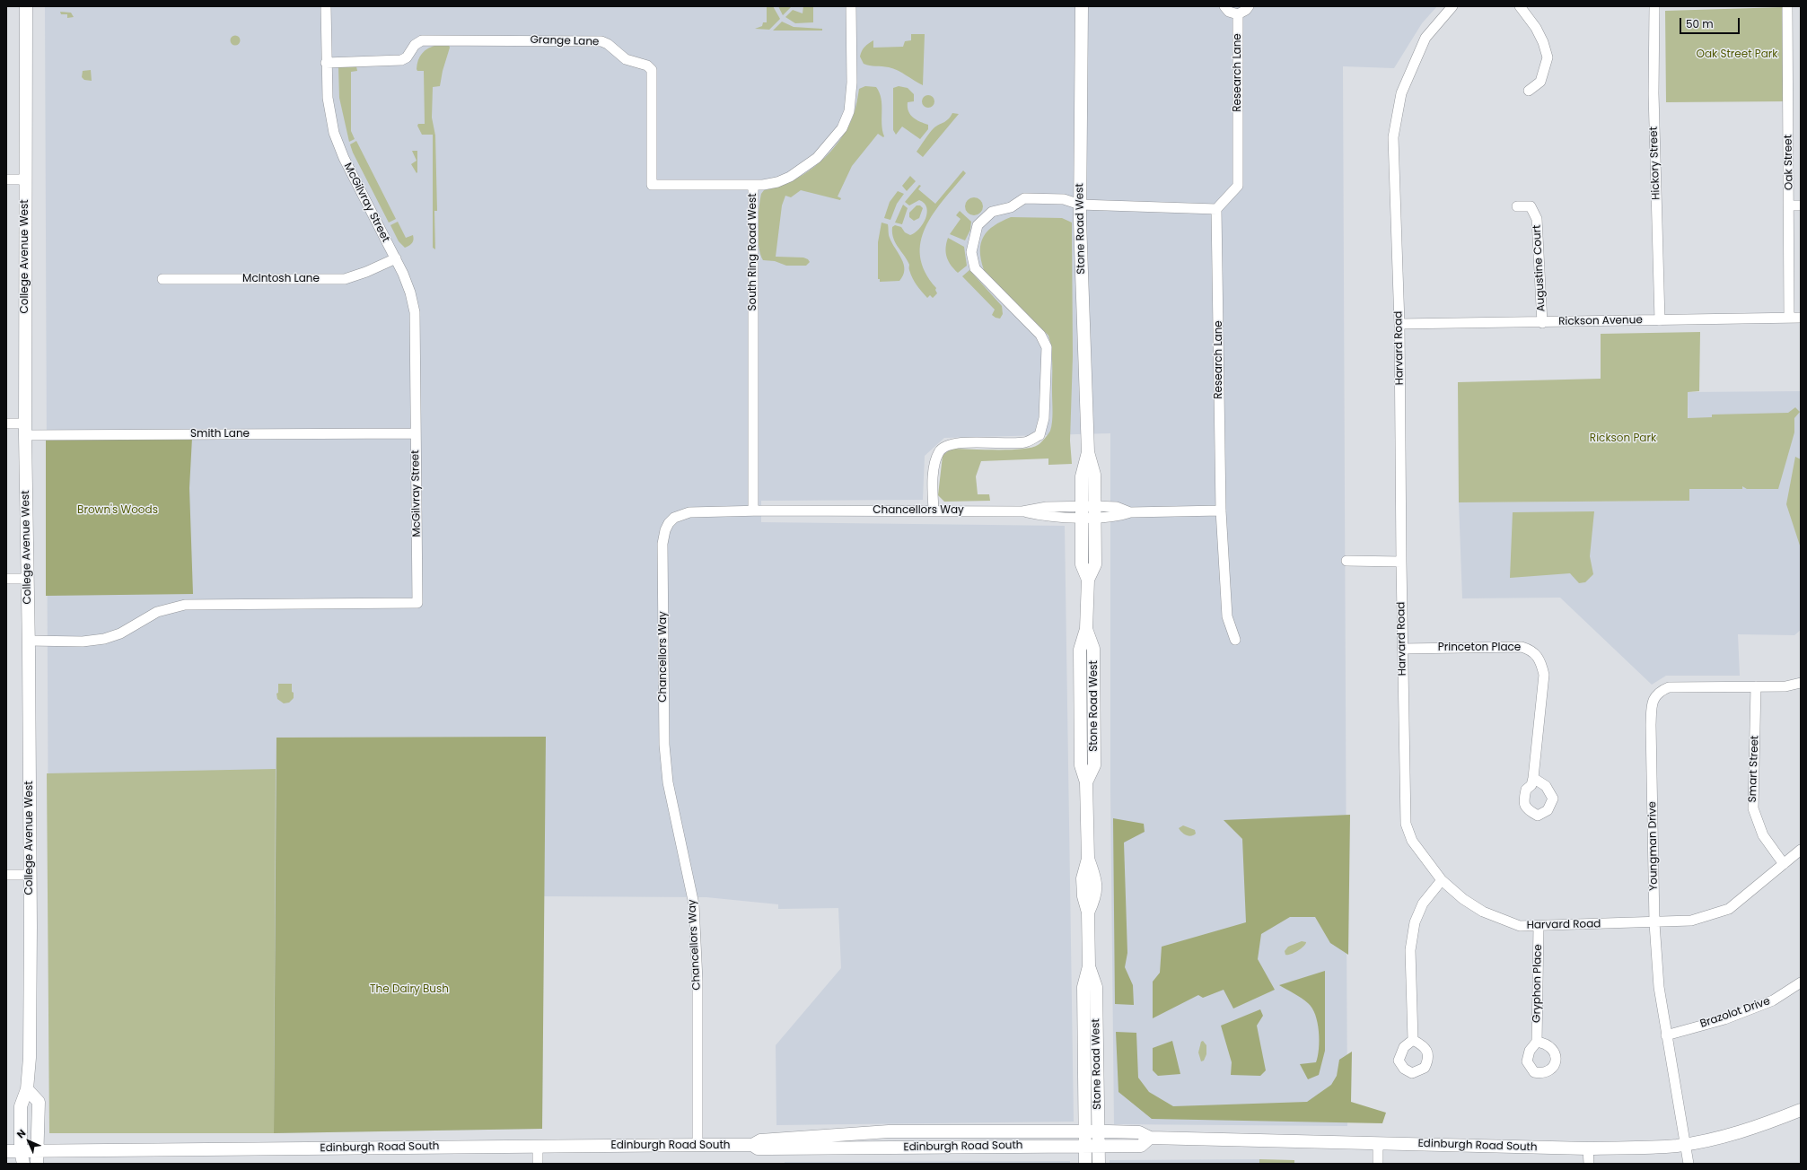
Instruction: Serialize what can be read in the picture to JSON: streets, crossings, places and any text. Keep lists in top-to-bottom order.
{
  "streets": {
    "main road": ["Stone Road West", "College Avenue West", "Edinburgh Road South"],
    "street": [
      "Grange Lane",
      "Research Lane",
      "Oak Street",
      "Hickory Street",
      "McGilvray Street",
      "South Ring Road West",
      "Augustine Court",
      "McIntosh Lane",
      "Rickson Avenue",
      "Harvard Road",
      "Smith Lane",
      "Chancellors Way",
      "Princeton Place",
      "Smart Street",
      "Youngman Drive",
      "Gryphon Place",
      "Brazolot Drive"
    ]
  },
  "crossings": [
    ["Grange Lane", "McGilvray Street"],
    ["Grange Lane", "South Ring Road West"],
    ["Oak Street", "Rickson Avenue"],
    ["Hickory Street", "Rickson Avenue"],
    ["McGilvray Street", "College Avenue West"],
    ["McGilvray Street", "McIntosh Lane"],
    ["McGilvray Street", "Smith Lane"],
    ["Stone Road West", "Chancellors Way"],
    ["Stone Road West", "Edinburgh Road South"],
    ["South Ring Road West", "Chancellors Way"],
    ["College Avenue West", "Smith Lane"],
    ["College Avenue West", "Edinburgh Road South"],
    ["Augustine Court", "Rickson Avenue"],
    ["Rickson Avenue", "Harvard Road"],
    ["Harvard Road", "Princeton Place"],
    ["Harvard Road", "Smart Street"],
    ["Harvard Road", "Youngman Drive"],
    ["Harvard Road", "Gryphon Place"],
    ["Chancellors Way", "Edinburgh Road South"],
    ["Smart Street", "Youngman Drive"],
    ["Youngman Drive", "Brazolot Drive"],
    ["Youngman Drive", "Edinburgh Road South"]
  ],
  "parks": [
    "Oak Street Park",
    "Rickson Park",
    "Brown's Woods",
    "The Dairy Bush"
  ],
  "scale_bar": "50 m",
  "north": "top left"
}
